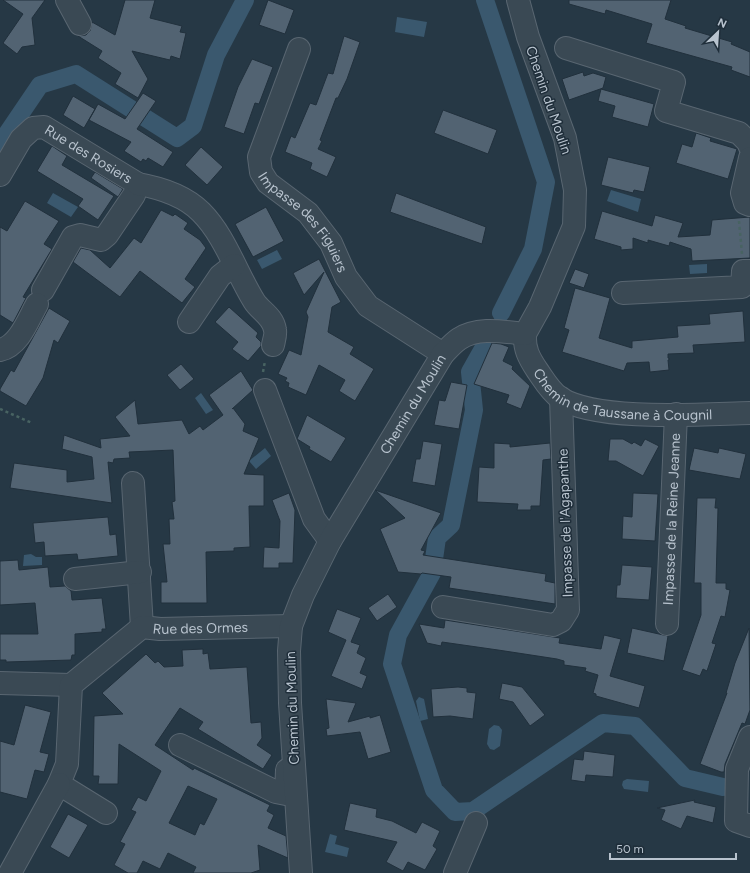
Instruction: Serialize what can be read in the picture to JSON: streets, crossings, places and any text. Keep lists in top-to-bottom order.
{
  "streets": {
    "street": [
      "Chemin du Moulin",
      "Rue des Rosiers",
      "Impasse des Figuiers",
      "Chemin de Taussane à Cougnil",
      "Impasse de la Reine Jeanne",
      "Impasse de l'Agapanthe",
      "Rue des Ormes"
    ]
  },
  "crossings": [
    ["Chemin du Moulin", "Impasse des Figuiers"],
    ["Chemin du Moulin", "Chemin de Taussane à Cougnil"],
    ["Chemin du Moulin", "Rue des Ormes"],
    ["Chemin de Taussane à Cougnil", "Impasse de la Reine Jeanne"],
    ["Chemin de Taussane à Cougnil", "Impasse de l'Agapanthe"]
  ],
  "scale_bar": "50 m",
  "north": "top right"
}
